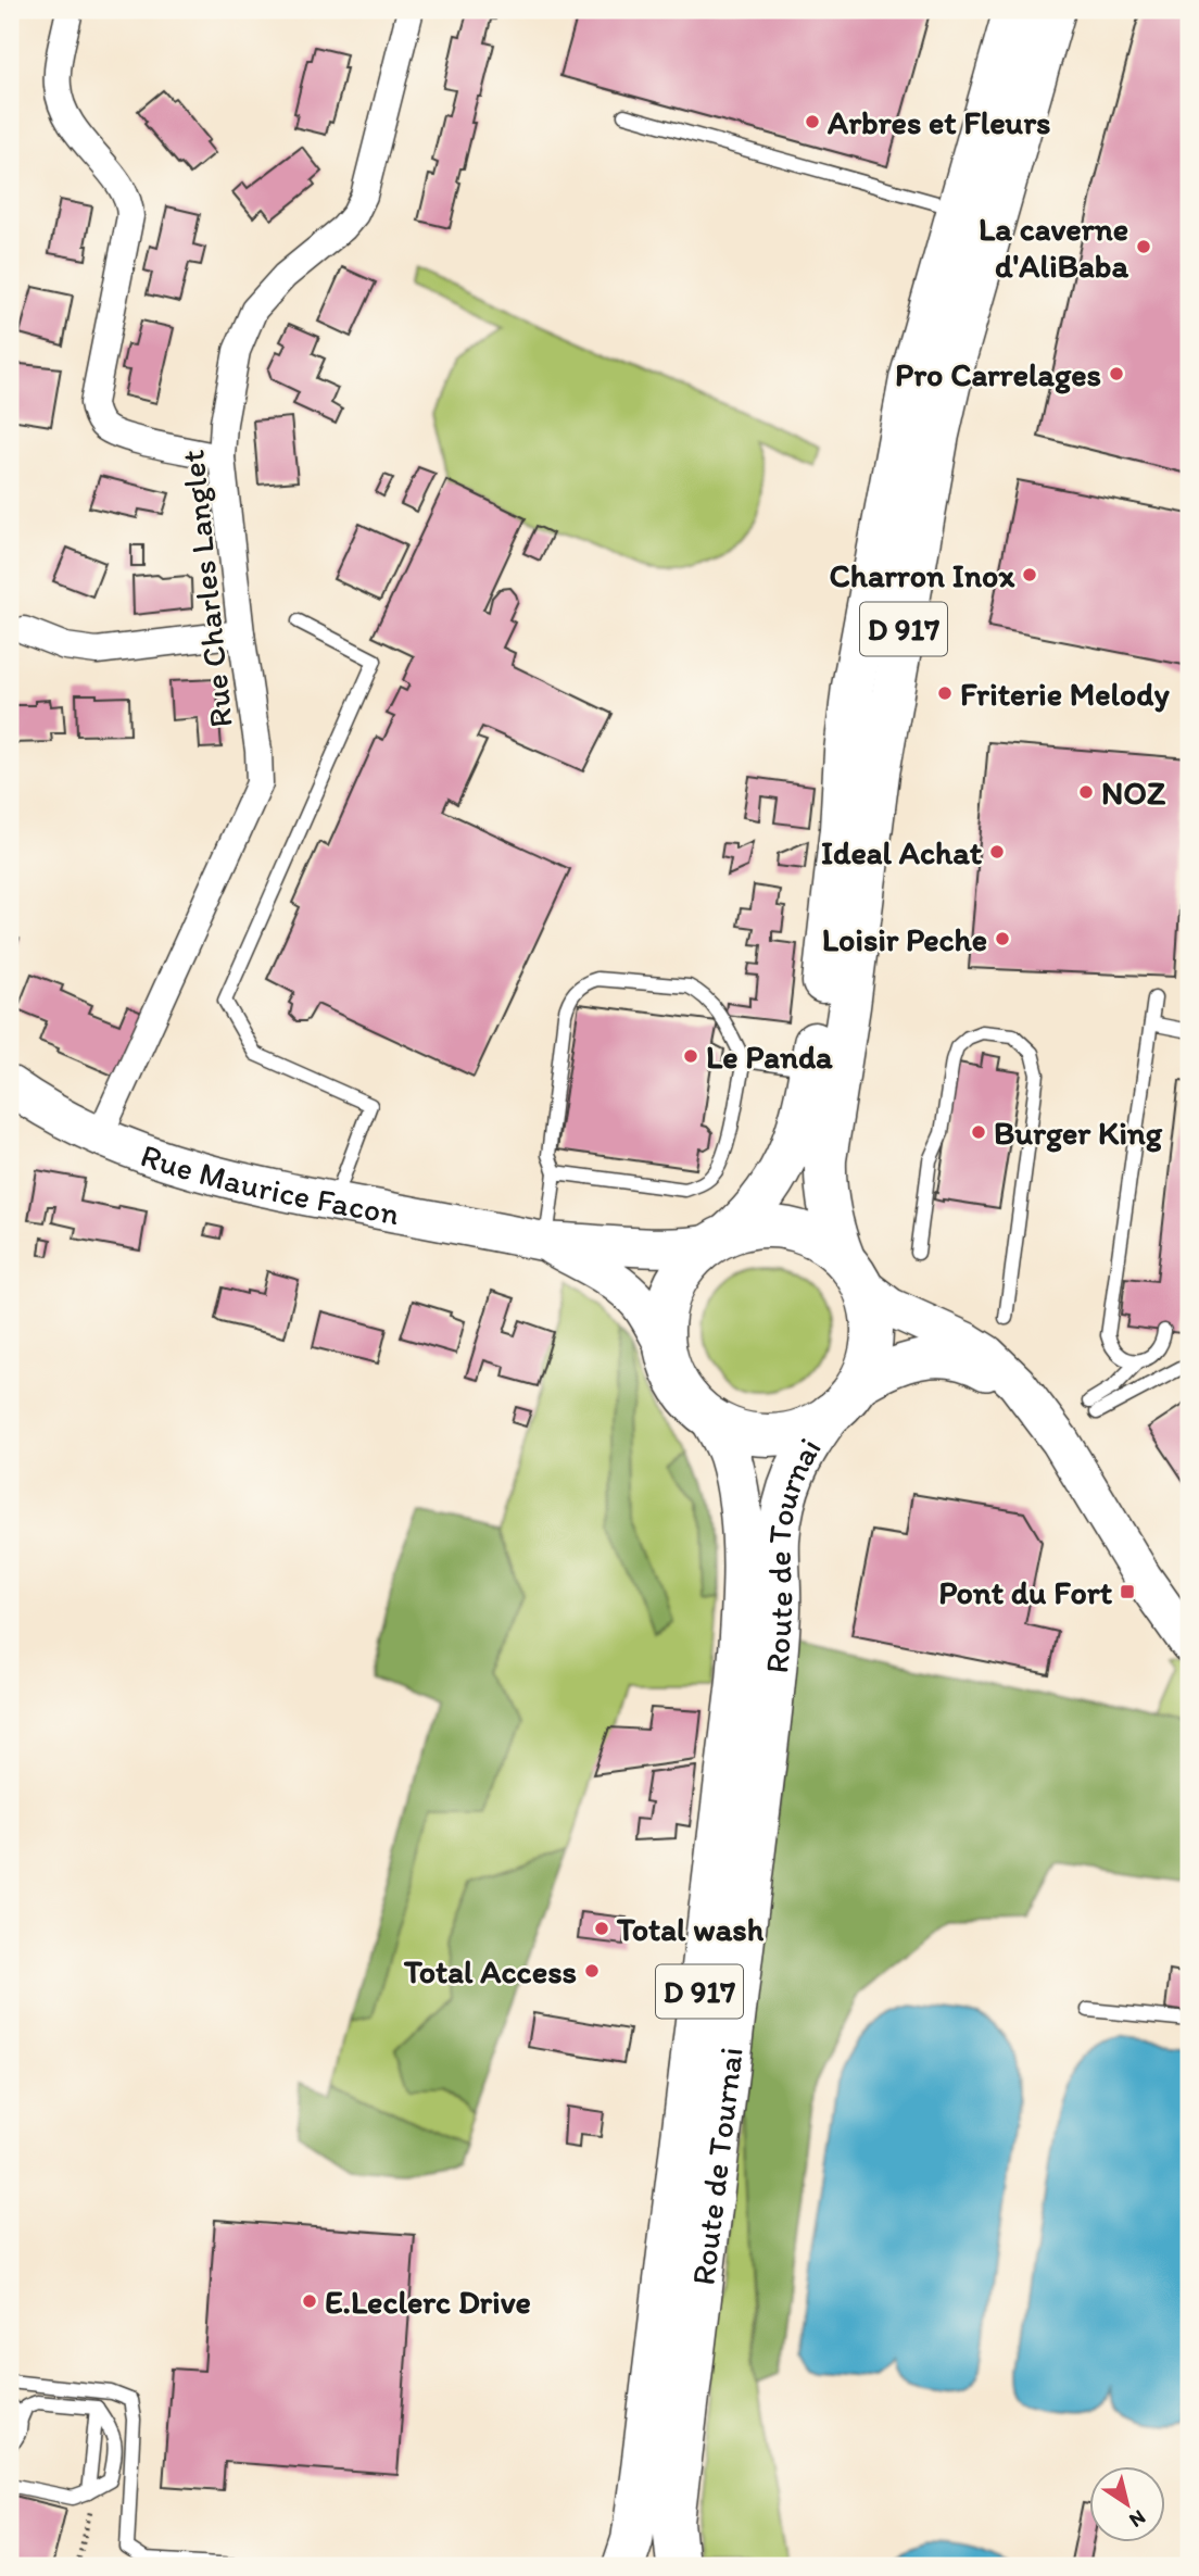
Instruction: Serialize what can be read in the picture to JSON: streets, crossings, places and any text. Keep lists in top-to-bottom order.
{
  "streets": {
    "main road": ["D 917", "Route de Tournai"],
    "street": ["Rue Charles Langlet", "Rue Maurice Facon"]
  },
  "crossings": [
    ["Rue Charles Langlet", "Rue Maurice Facon"],
    ["D 917", "Rue Maurice Facon"],
    ["D 917", "Route de Tournai"],
    ["Rue Maurice Facon", "Route de Tournai"]
  ],
  "places": {
    "other": [
      "Arbres et Fleurs",
      "La caverne d'AliBaba",
      "Pro Carrelages",
      "Charron Inox",
      "Friterie Melody",
      "NOZ",
      "Ideal Achat",
      "Loisir Peche",
      "Le Panda",
      "Burger King",
      "Total wash",
      "Total Access",
      "E.Leclerc Drive"
    ],
    "transit": ["Pont du Fort"]
  },
  "north": "bottom right"
}
